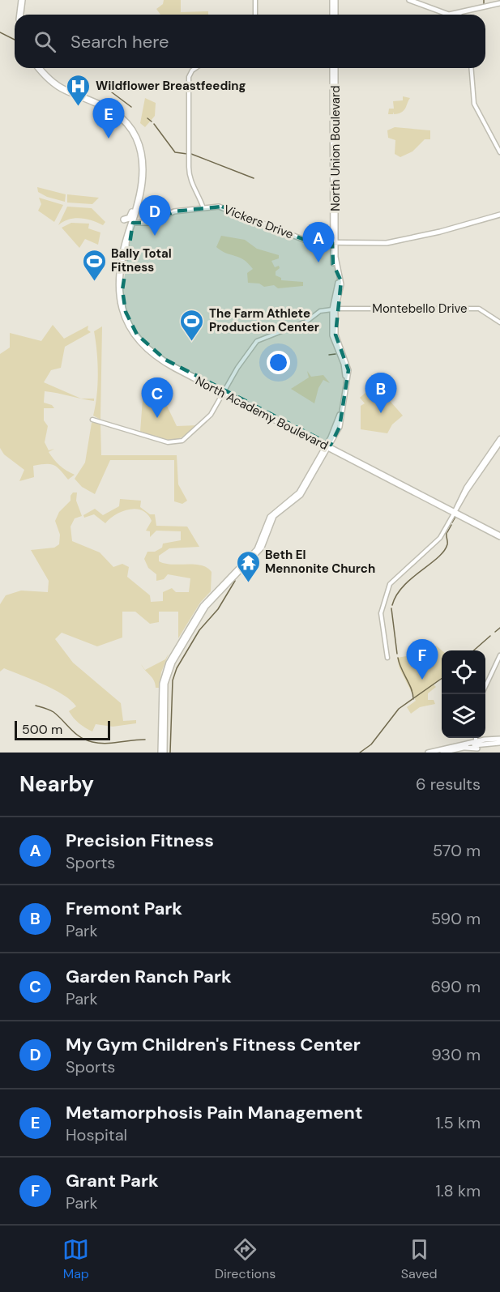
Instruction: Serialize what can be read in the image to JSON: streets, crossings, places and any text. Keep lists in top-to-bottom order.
{
  "streets": {
    "highway": ["North Academy Boulevard"],
    "main road": ["North Union Boulevard", "Vickers Drive"],
    "street": ["Montebello Drive"]
  },
  "crossings": [
    ["North Union Boulevard", "Vickers Drive"],
    ["North Union Boulevard", "Montebello Drive"],
    ["North Union Boulevard", "North Academy Boulevard"],
    ["Vickers Drive", "North Academy Boulevard"],
    ["Montebello Drive", "North Academy Boulevard"]
  ],
  "places": {
    "hospital": ["Wildflower Breastfeeding"],
    "sports": ["Bally Total Fitness", "The Farm Athlete Production Center"],
    "temple": ["Beth El Mennonite Church"]
  },
  "scale_bar": "500 m",
  "page": {
    "search": "Search here",
    "pins": [
      "E",
      "D",
      "A",
      "B",
      "C",
      "F"
    ],
    "scale": "500 m",
    "heading": ["Nearby", "6 results"],
    "list": [
      {
        "mark": "A",
        "name": "Precision Fitness",
        "note": "Sports",
        "value": "570 m"
      },
      {
        "mark": "B",
        "name": "Fremont Park",
        "note": "Park",
        "value": "590 m"
      },
      {
        "mark": "C",
        "name": "Garden Ranch Park",
        "note": "Park",
        "value": "690 m"
      },
      {
        "mark": "D",
        "name": "My Gym Children's Fitness Center",
        "note": "Sports",
        "value": "930 m"
      },
      {
        "mark": "E",
        "name": "Metamorphosis Pain Management",
        "note": "Hospital",
        "value": "1.5 km"
      },
      {
        "mark": "F",
        "name": "Grant Park",
        "note": "Park",
        "value": "1.8 km"
      }
    ],
    "nav": ["Map", "Directions", "Saved"]
  }
}
